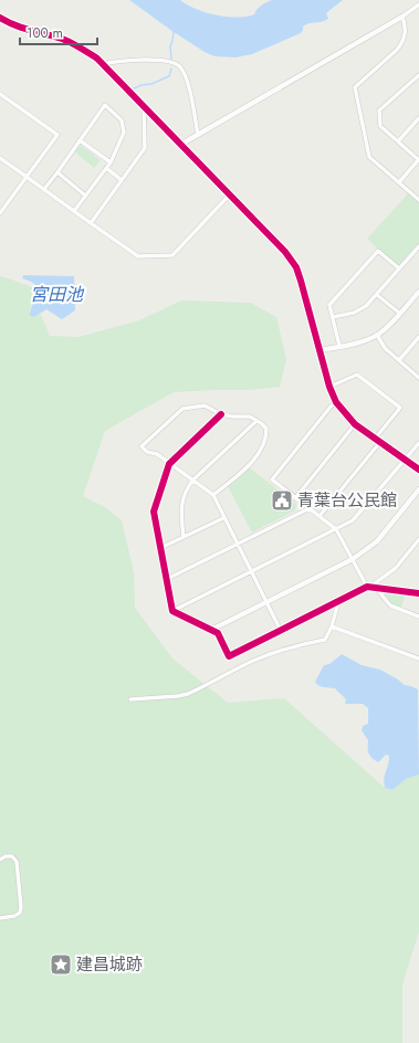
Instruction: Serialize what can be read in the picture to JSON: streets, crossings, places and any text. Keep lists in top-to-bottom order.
{
  "water": ["宮田池"],
  "places": {
    "public building": ["青葉台公民館"],
    "place": ["建昌城跡"]
  },
  "scale_bar": "100 m"
}
